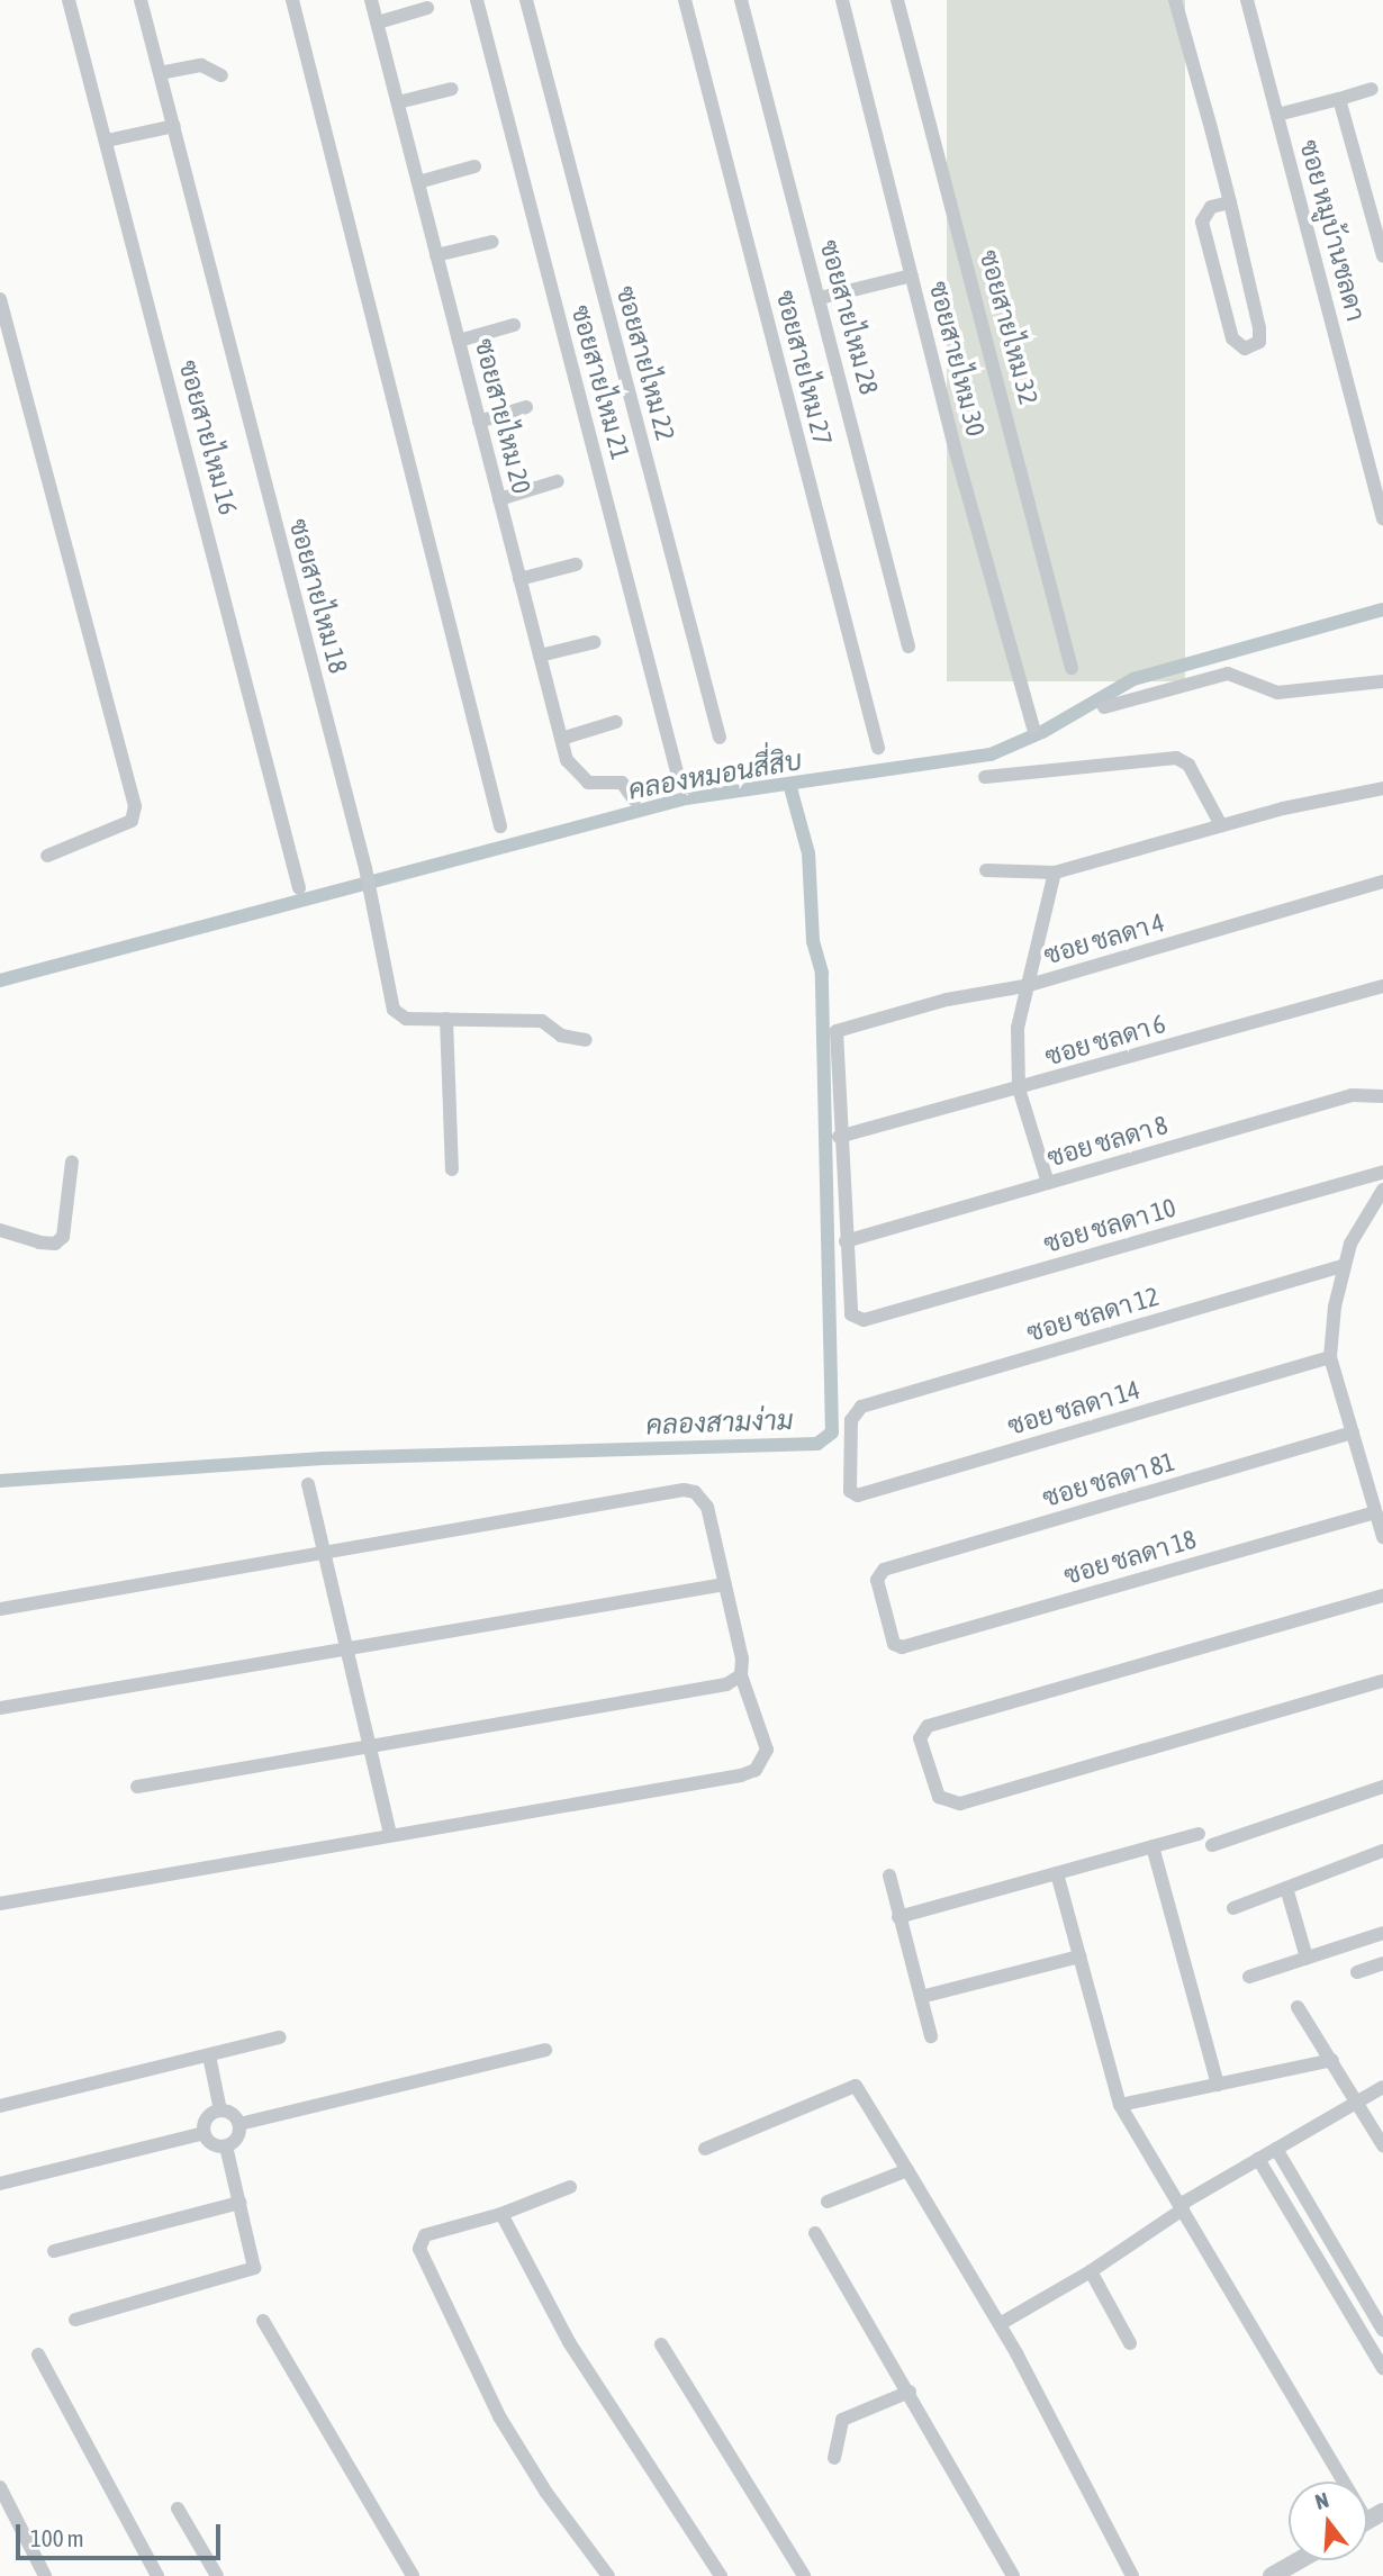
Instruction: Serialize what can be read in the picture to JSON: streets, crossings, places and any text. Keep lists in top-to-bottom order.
{
  "streets": {
    "street": [
      "ซอย หมูบ้านชลดา",
      "ซอยสายไหม 28",
      "ซอยสายไหม 32",
      "ซอยสายไหม 30",
      "ซอยสายไหม 22",
      "ซอยสายไหม 27",
      "ซอยสายไหม 21",
      "ซอยสายไหม 20",
      "ซอยสายไหม 16",
      "ซอยสายไหม 18",
      "ซอย ชลดา 4",
      "ซอย ชลดา 6",
      "ซอย ชลดา 8",
      "ซอย ชลดา 10",
      "ซอย ชลดา 12",
      "ซอย ชลดา 14",
      "ซอย ชลดา 81",
      "ซอย ชลดา 18"
    ]
  },
  "crossings": [
    ["ซอย ชลดา 4", "ซอย ชลดา 6"],
    ["ซอย ชลดา 8", "ซอย ชลดา 10"],
    ["ซอย ชลดา 12", "ซอย ชลดา 14"],
    ["ซอย ชลดา 81", "ซอย ชลดา 18"]
  ],
  "water": ["คลองหมอนสี่สิบ", "คลองสามง่าม"],
  "scale_bar": "100 m",
  "north": "top"
}
